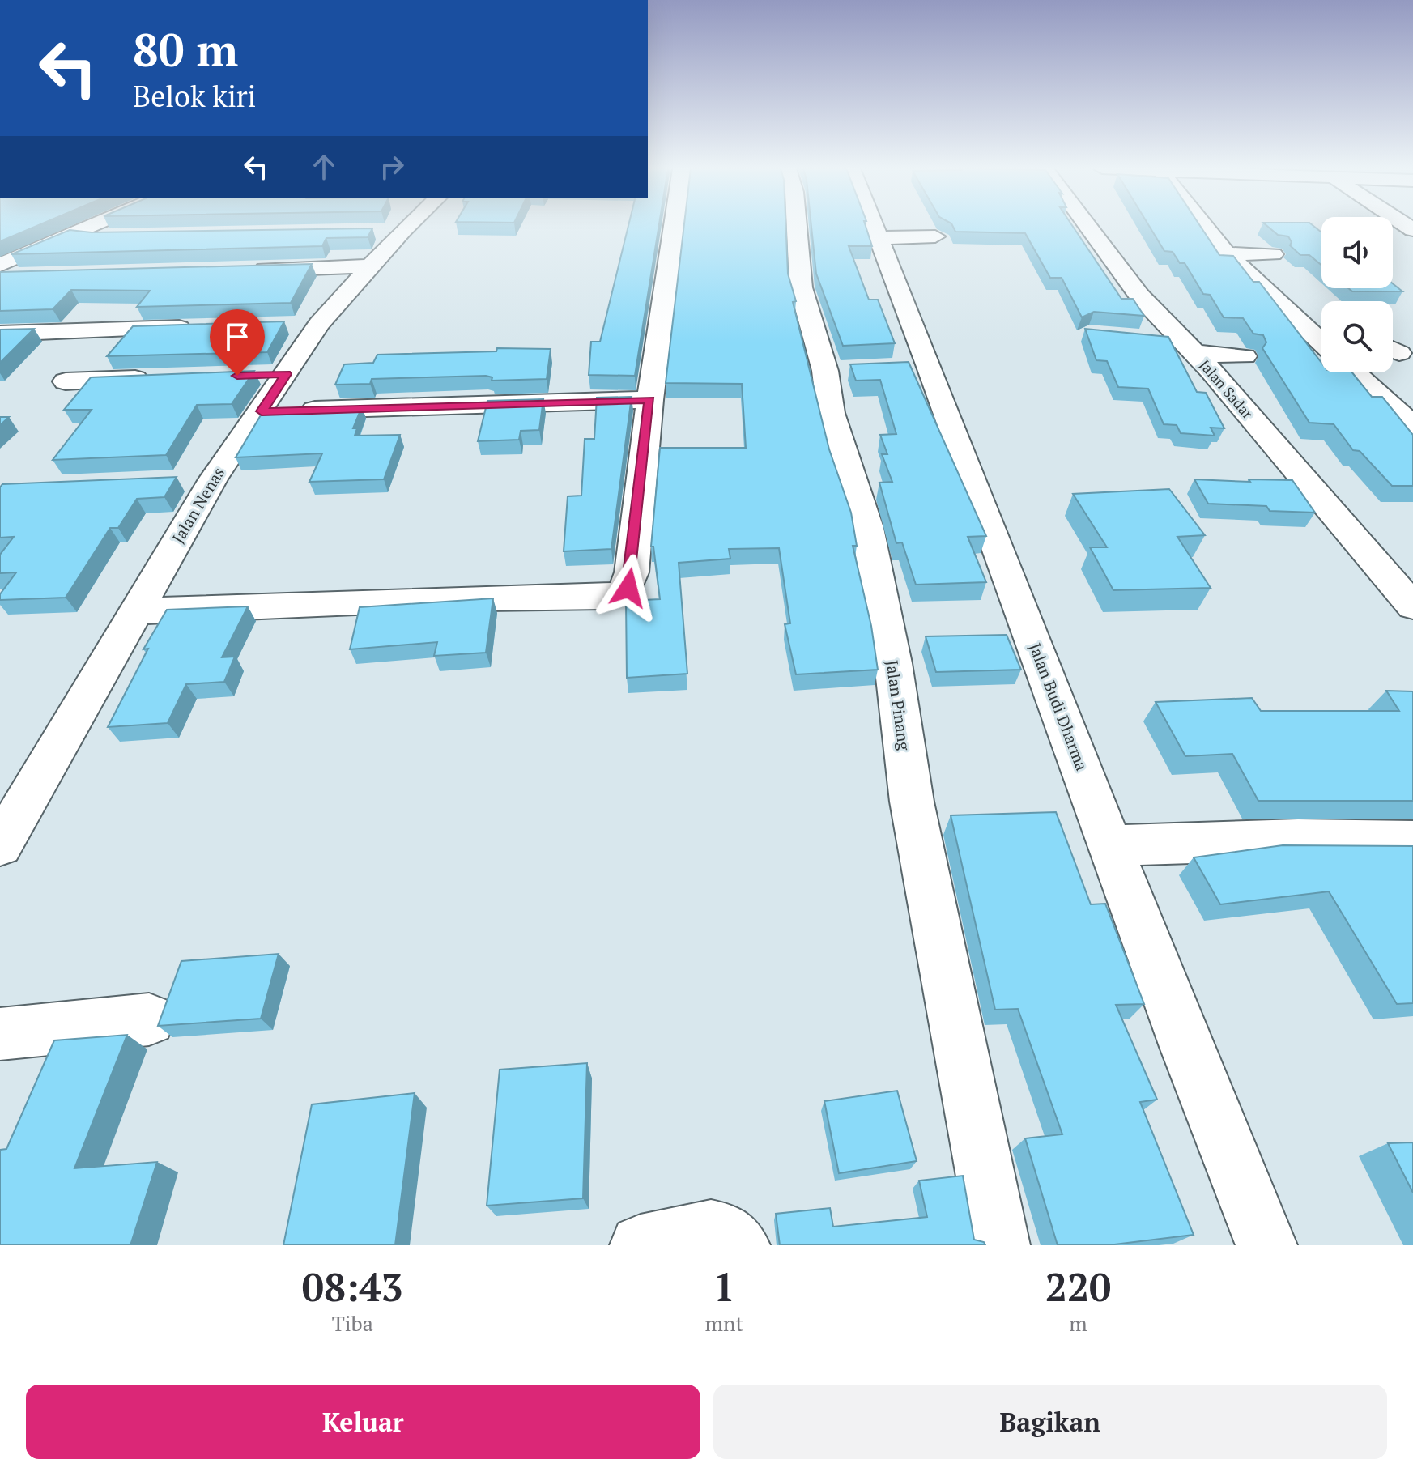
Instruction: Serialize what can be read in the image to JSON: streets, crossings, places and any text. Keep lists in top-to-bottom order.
{
  "streets": {
    "street": [
      "Jalan Sadar",
      "Jalan Nenas",
      "Jalan Pinang",
      "Jalan Budi Dharma"
    ]
  },
  "page": {
    "turn": ["80 m", "Belok kiri"],
    "eta": [
      "08:43",
      "Tiba",
      "1",
      "mnt",
      "220",
      "m"
    ],
    "buttons": ["Keluar", "Bagikan"]
  }
}
